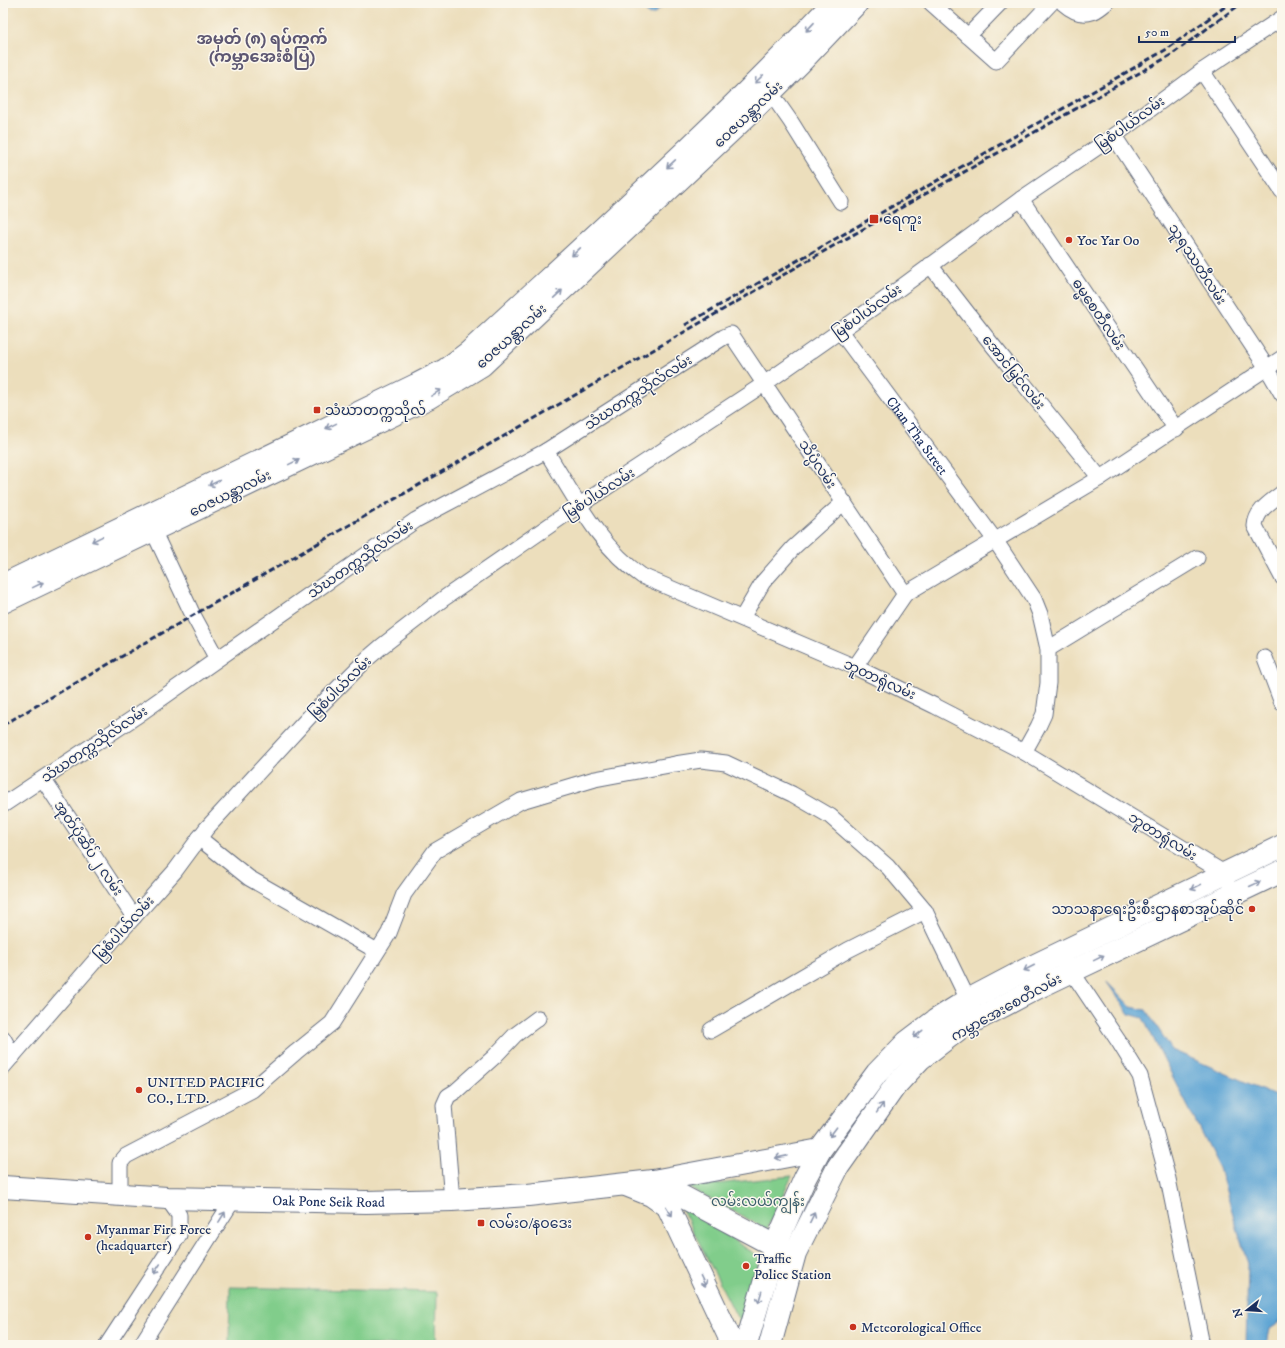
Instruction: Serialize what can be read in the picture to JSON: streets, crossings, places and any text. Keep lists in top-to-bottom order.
{
  "streets": {
    "main road": ["ဝေဇယန္တာလမ်း", "ကမ္ဘာအေးစေတီလမ်း", "Oak Pone Seik Road"],
    "street": [
      "မြစံပါယ်လမ်း",
      "သူရဿတီလမ်း",
      "ဓမ္မစေတီလမ်း",
      "အောင်မြင်လမ်း",
      "သံဃတက္ကသိုလ်လမ်း",
      "Chan Tha Street",
      "သိပ္ပံလမ်း",
      "ဘူတာရုံလမ်း",
      "အုတ်ပုံဆိပ် ၂ လမ်း"
    ]
  },
  "crossings": [
    ["မြစံပါယ်လမ်း", "သူရဿတီလမ်း"],
    ["မြစံပါယ်လမ်း", "ဓမ္မစေတီလမ်း"],
    ["မြစံပါယ်လမ်း", "အောင်မြင်လမ်း"],
    ["မြစံပါယ်လမ်း", "Chan Tha Street"],
    ["မြစံပါယ်လမ်း", "သိပ္ပံလမ်း"],
    ["မြစံပါယ်လမ်း", "ဘူတာရုံလမ်း"],
    ["မြစံပါယ်လမ်း", "အုတ်ပုံဆိပ် ၂ လမ်း"],
    ["သံဃတက္ကသိုလ်လမ်း", "သိပ္ပံလမ်း"],
    ["သံဃတက္ကသိုလ်လမ်း", "ဘူတာရုံလမ်း"],
    ["သံဃတက္ကသိုလ်လမ်း", "အုတ်ပုံဆိပ် ၂ လမ်း"],
    ["Chan Tha Street", "ဘူတာရုံလမ်း"],
    ["ဘူတာရုံလမ်း", "ကမ္ဘာအေးစေတီလမ်း"],
    ["ကမ္ဘာအေးစေတီလမ်း", "Oak Pone Seik Road"]
  ],
  "districts": ["အမှတ် (၈) ရပ်ကွက် (ကမ္ဘာအေးစံပြ)"],
  "parks": ["လမ်းလယ်ကျွန်း"],
  "places": {
    "transit": ["ရေကူး", "သံဃာတက္ကသိုလ်", "လမ်းဝ/နဝဒေး"],
    "other": [
      "Yoe Yar Oo",
      "သာသနာရေးဦးစီးဌာနစာအုပ်ဆိုင်",
      "UNITED PACIFIC CO., LTD.",
      "Myanmar Fire Force (headquarter)",
      "Traffic Police Station",
      "Meteorological Office"
    ]
  },
  "scale_bar": "50 m",
  "north": "left"
}
